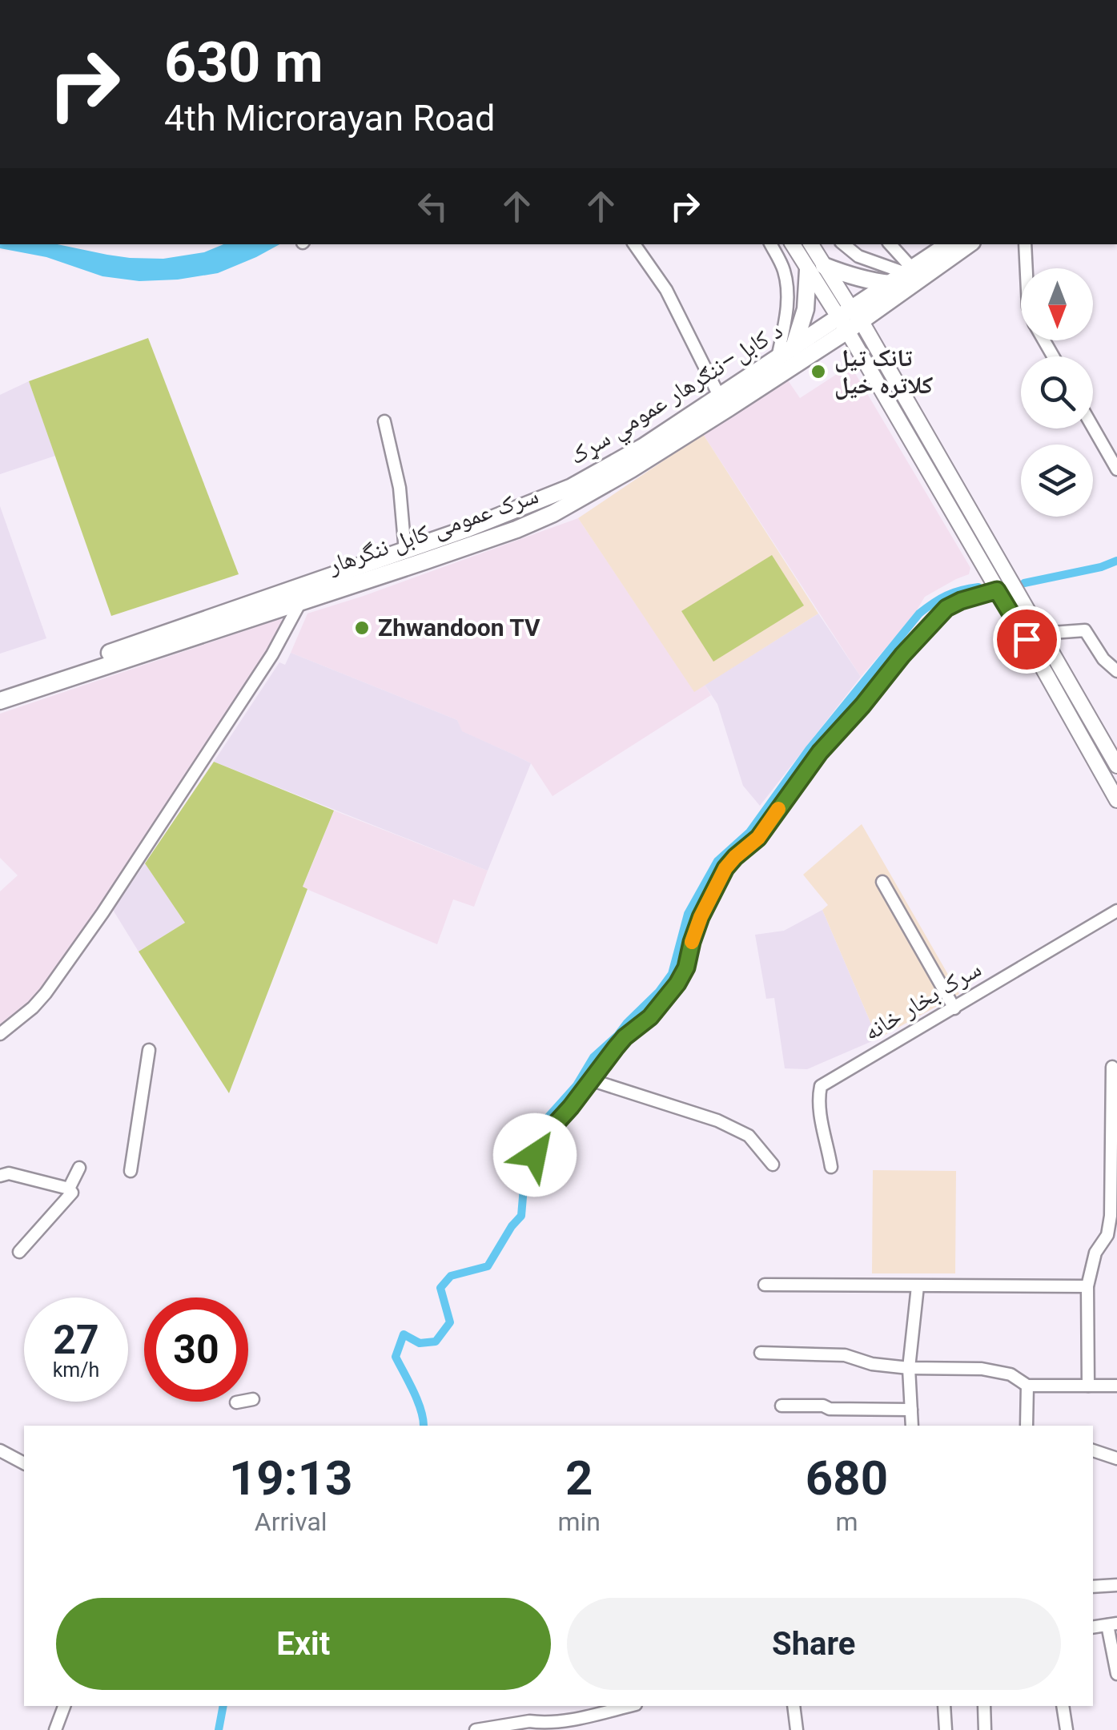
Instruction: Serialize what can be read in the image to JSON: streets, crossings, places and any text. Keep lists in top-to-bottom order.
{
  "streets": {
    "highway": ["د کابل–ننګرهار عمومي سړک", "سرک عمومی کابل ننگرهار"],
    "street": ["سرک بخار خانه"]
  },
  "crossings": [
    ["د کابل–ننګرهار عمومي سړک", "سرک عمومی کابل ننگرهار"]
  ],
  "places": ["تانک تیل کلاتره خیل", "Zhwandoon TV"],
  "north": "bottom",
  "page": {
    "turn": ["630 m", "4th Microrayan Road"],
    "speed": "27 km/h",
    "limit": "30",
    "eta": [
      "19:13",
      "Arrival",
      "2",
      "min",
      "680",
      "m"
    ],
    "buttons": ["Exit", "Share"]
  }
}
